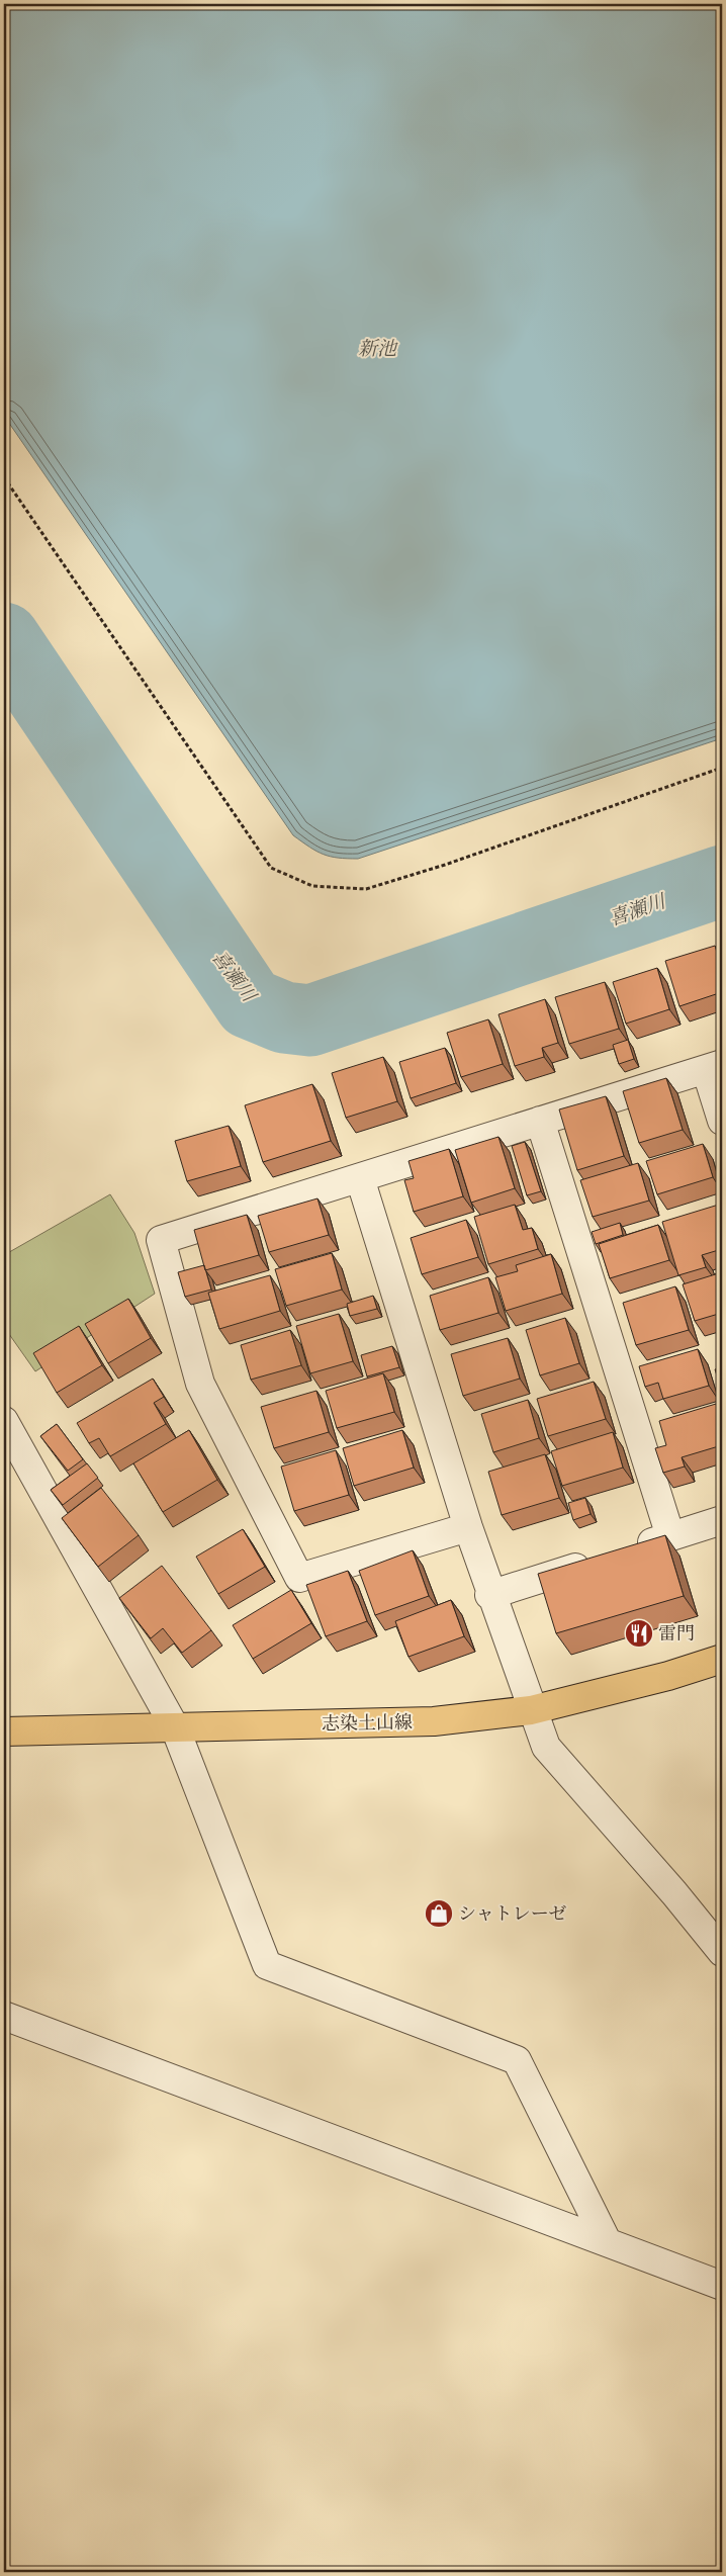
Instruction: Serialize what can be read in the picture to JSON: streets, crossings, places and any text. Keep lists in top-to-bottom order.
{
  "streets": {
    "main road": ["志染土山線"]
  },
  "water": ["新池", "喜瀬川"],
  "places": {
    "restaurant": ["雷門"],
    "shop": ["シャトレーゼ"]
  }
}
